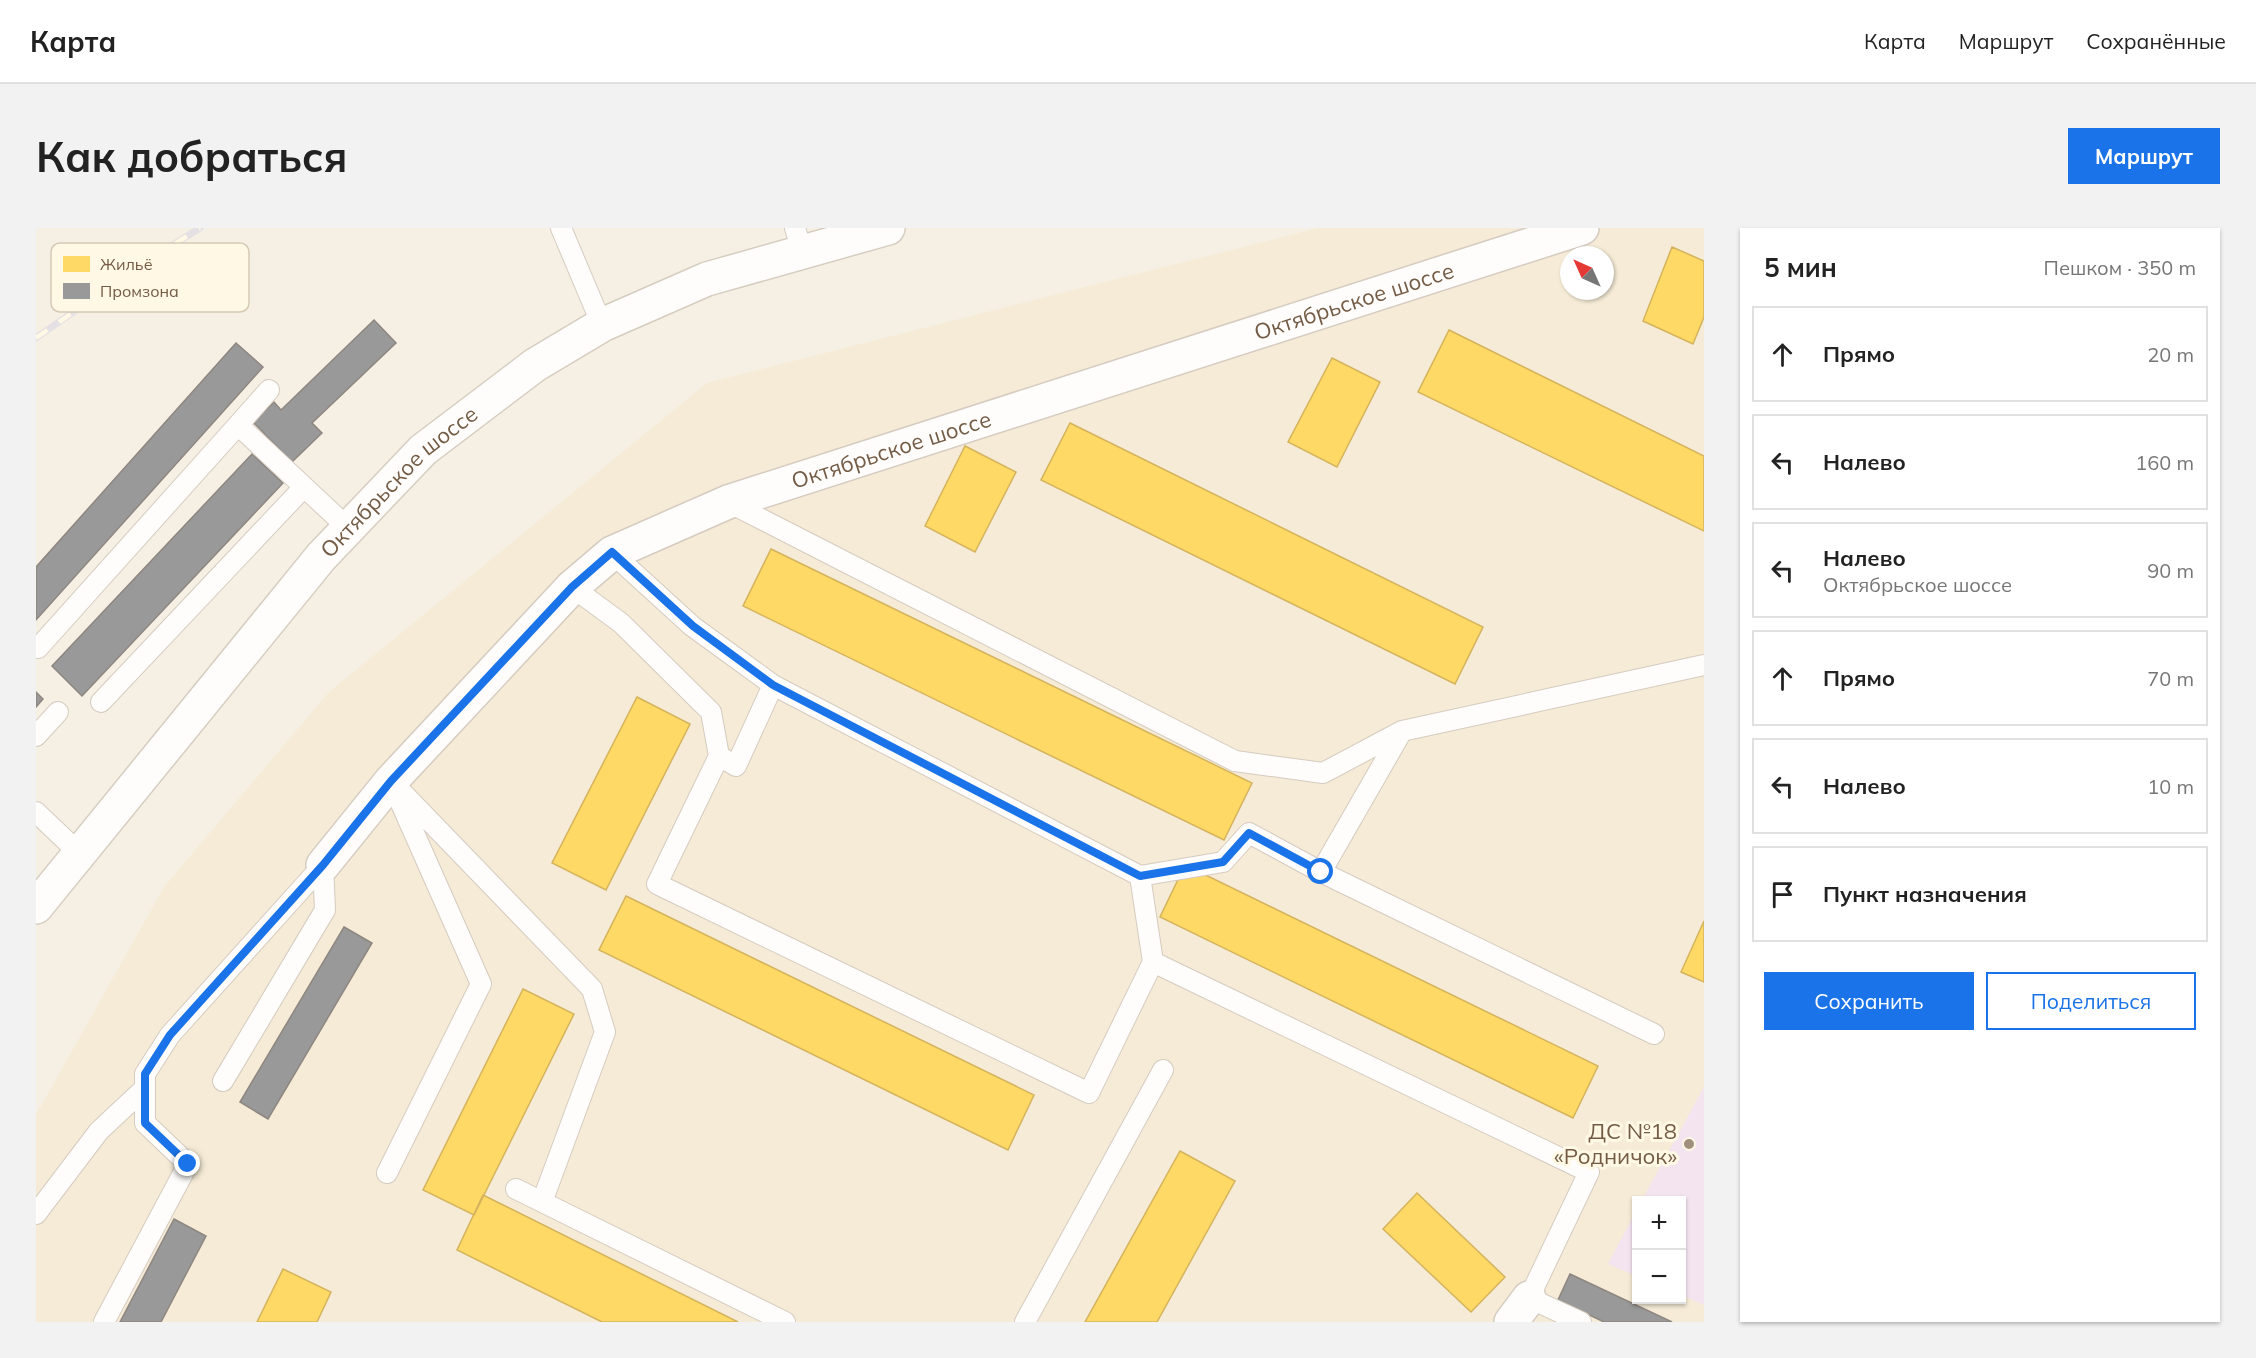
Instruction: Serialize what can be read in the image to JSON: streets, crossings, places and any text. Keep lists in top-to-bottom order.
{
  "streets": {
    "street": ["Октябрьское шоссе"]
  },
  "places": ["ДС №18 «Родничок»"],
  "legend": ["Жильё", "Промзона"],
  "north": "top left",
  "page": {
    "header": "Карта",
    "nav": ["Карта", "Маршрут", "Сохранённые"],
    "buttons": [
      "Маршрут",
      ["Сохранить", "Поделиться"]
    ],
    "title": "Как добраться",
    "heading": ["5 мин", "Пешком · 350 m"],
    "list": [
      ["Прямо", "20 m"],
      ["Налево", "160 m"],
      ["Налево", "Октябрьское шоссе", "90 m"],
      ["Прямо", "70 m"],
      ["Налево", "10 m"],
      "Пункт назначения"
    ],
    "map_buttons": ["+", "−"]
  }
}
